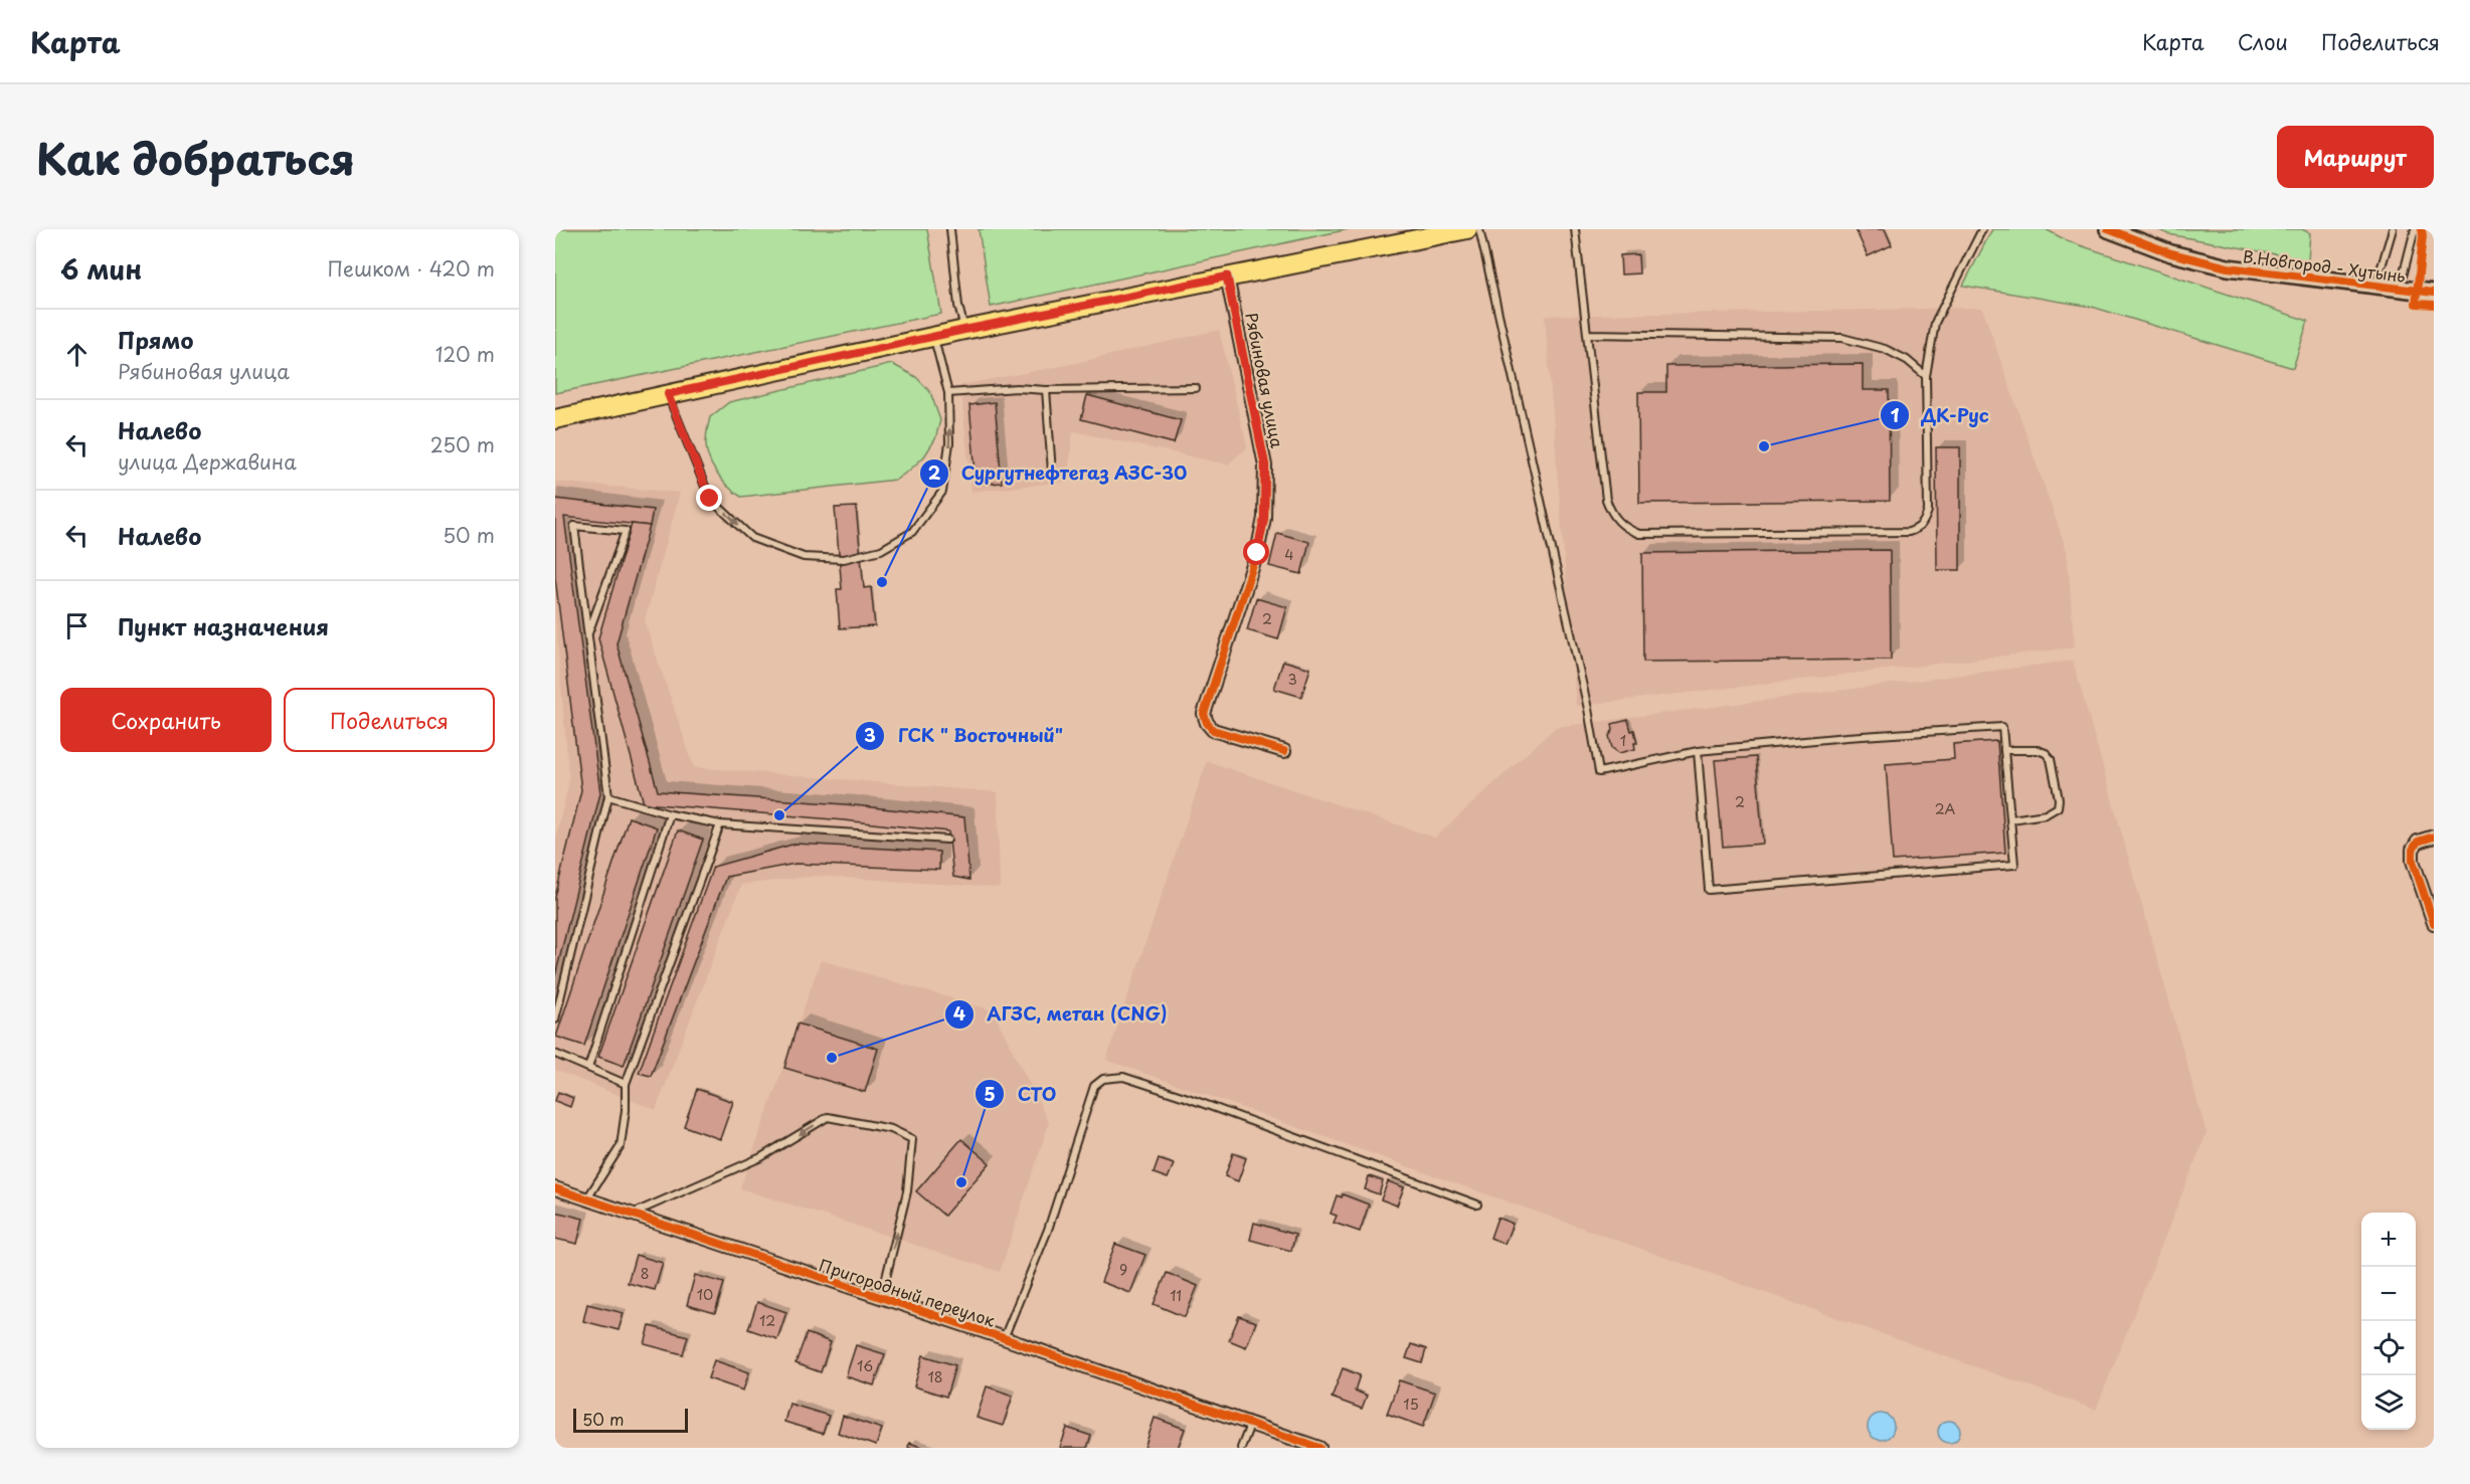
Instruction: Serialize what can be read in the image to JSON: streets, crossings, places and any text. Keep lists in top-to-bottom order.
{
  "streets": {
    "street": ["В.Новгород - Хутынь", "Рябиновая улица", "Пригородный переулок"]
  },
  "places": [
    "ДК-Рус",
    "Сургутнефтегаз АЗС-30",
    "ГСК \" Восточный\"",
    "АГЗС, метан (CNG)",
    "СТО"
  ],
  "house_numbers": [
    "4",
    "2",
    "3",
    "1",
    "2",
    "2А",
    "9",
    "8",
    "10",
    "11",
    "12",
    "16",
    "18",
    "15"
  ],
  "scale_bar": "50 m",
  "page": {
    "header": "Карта",
    "nav": ["Карта", "Слои", "Поделиться"],
    "title": "Как добраться",
    "buttons": [
      "Маршрут",
      ["Сохранить", "Поделиться"]
    ],
    "heading": ["6 мин", "Пешком · 420 m"],
    "list": [
      ["Прямо", "Рябиновая улица", "120 m"],
      ["Налево", "улица Державина", "250 m"],
      ["Налево", "50 m"],
      "Пункт назначения"
    ],
    "map_buttons": ["+", "−"],
    "scale": "50 m"
  }
}
